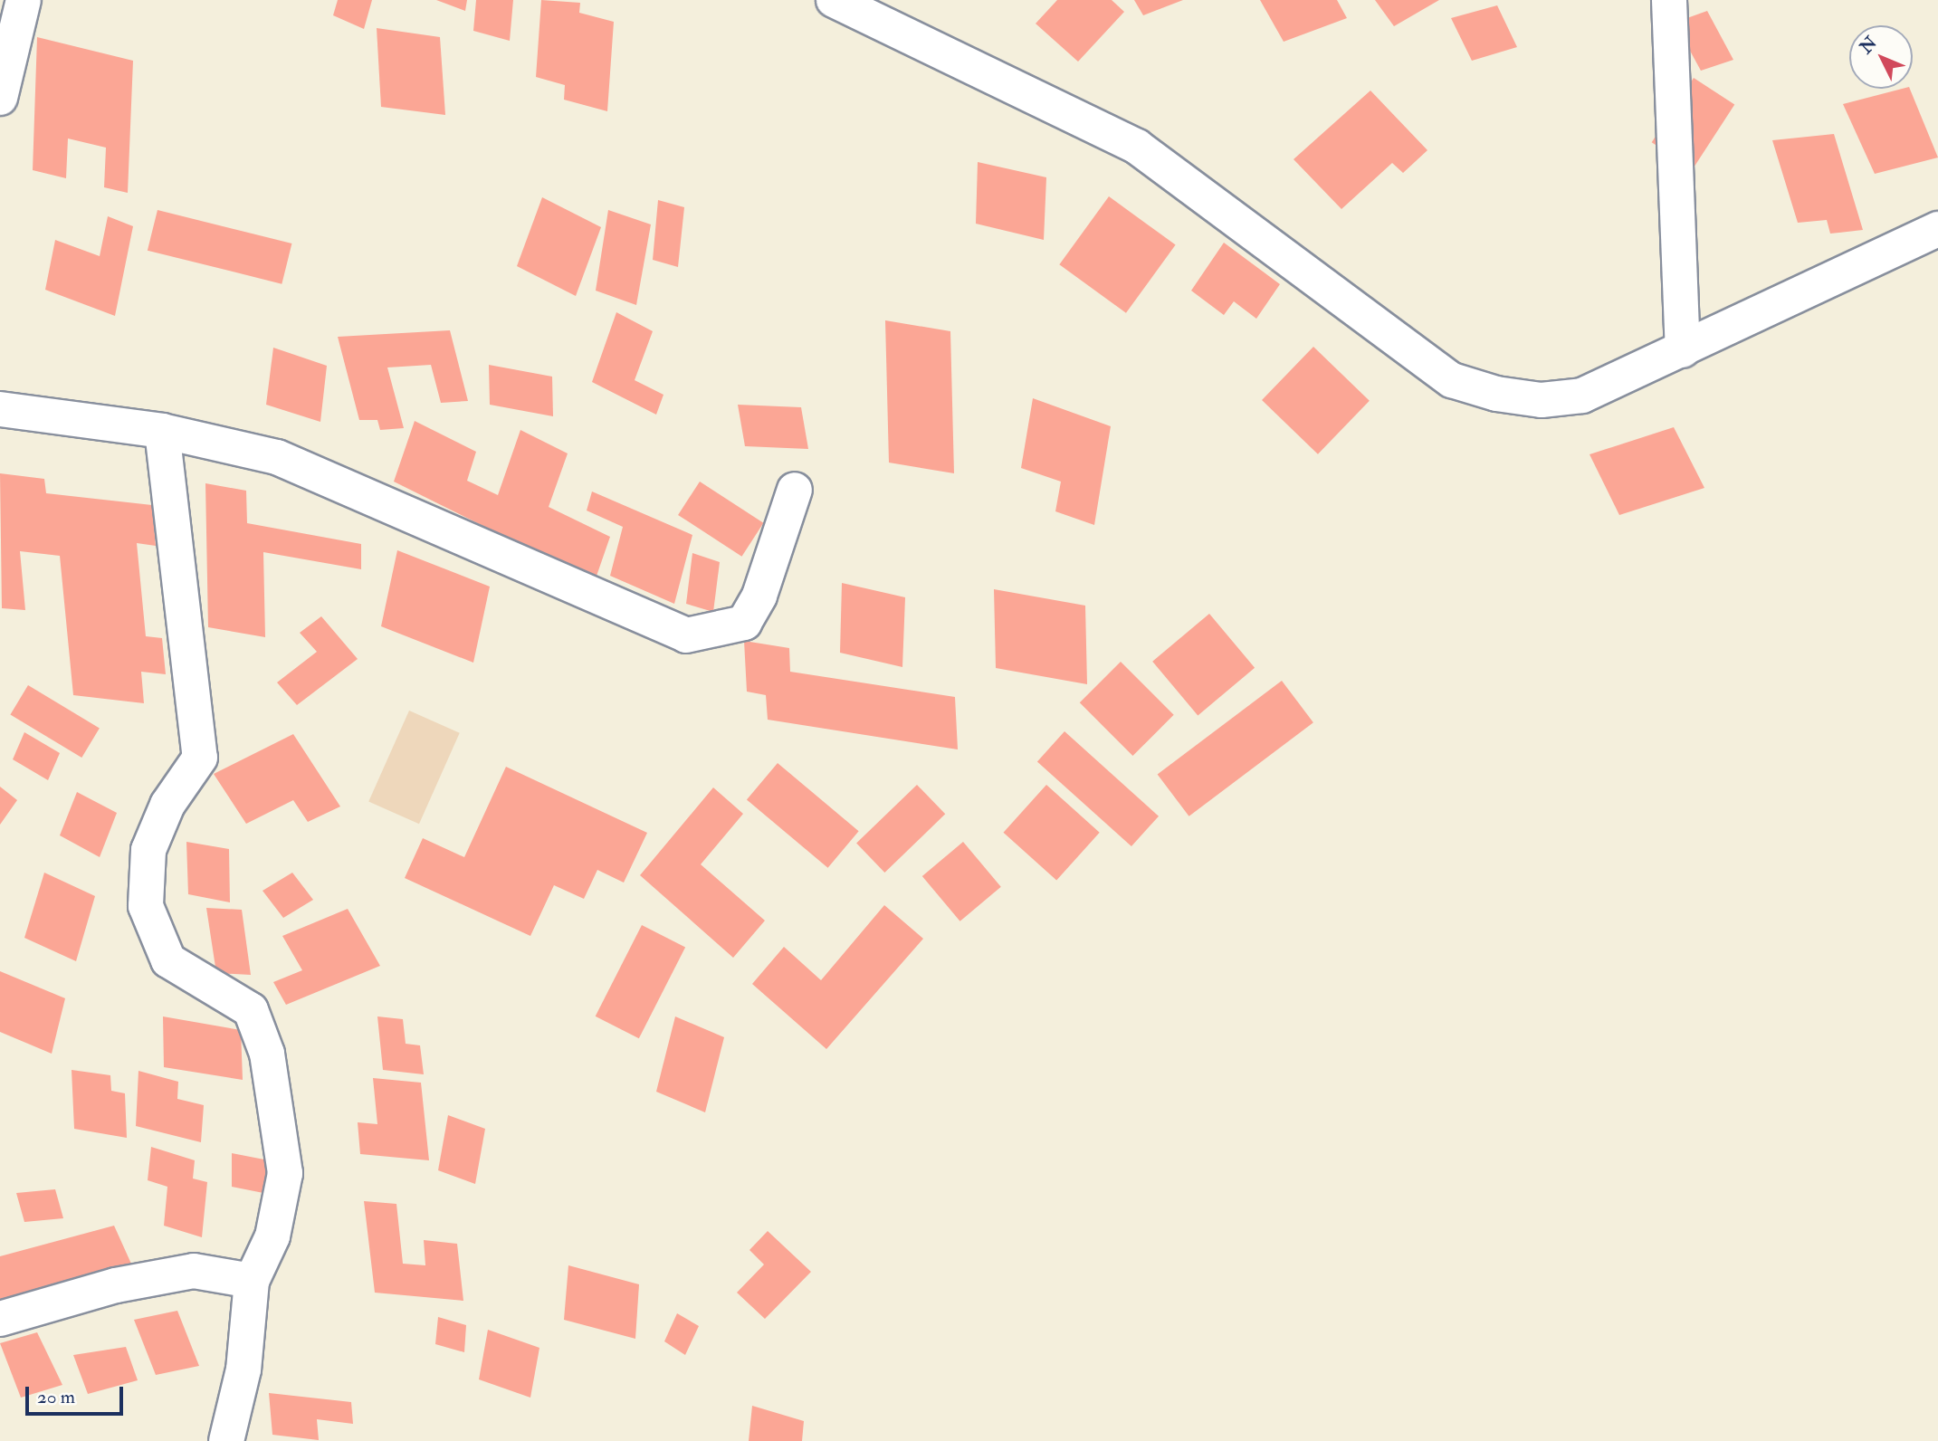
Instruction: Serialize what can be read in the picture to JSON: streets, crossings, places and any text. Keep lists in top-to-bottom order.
{
  "scale_bar": "20 m",
  "north": "top left"
}
